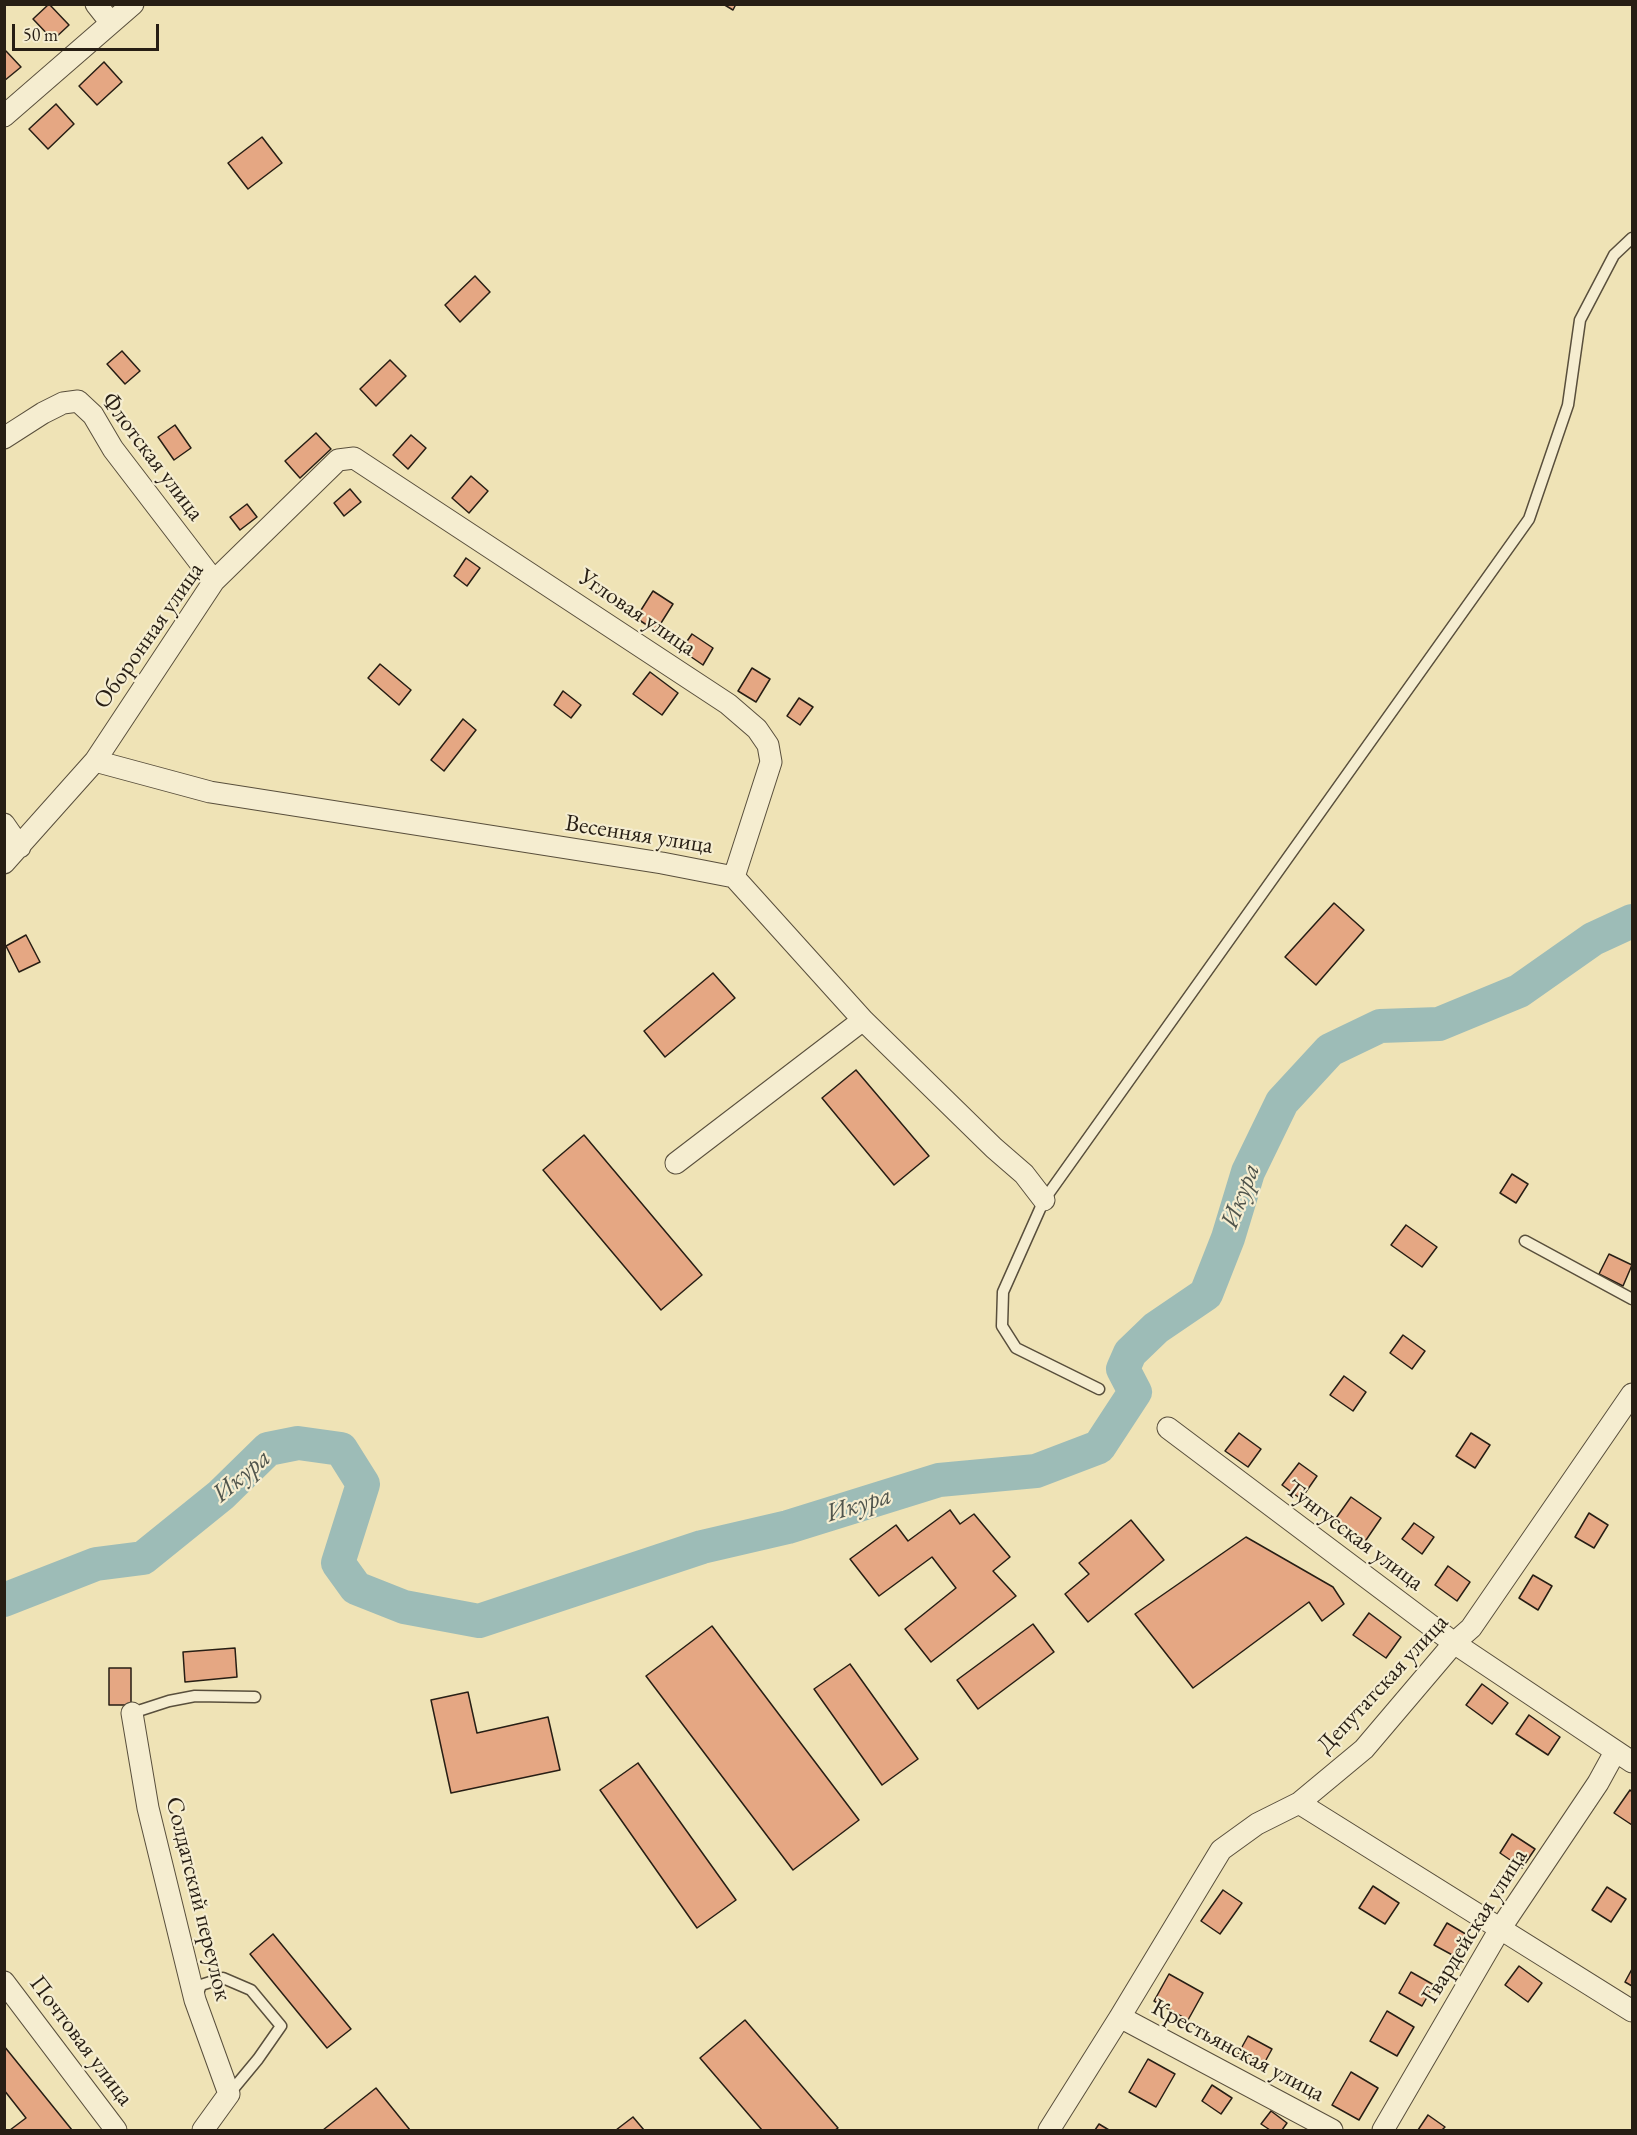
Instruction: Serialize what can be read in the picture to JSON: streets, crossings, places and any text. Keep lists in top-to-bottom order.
{
  "streets": {
    "street": [
      "Флотская улица",
      "Угловая улица",
      "Оборонная улица",
      "Весенняя улица",
      "Тунгусская улица",
      "Депутатская улица",
      "Солдатский переулок",
      "Гвардейская улица",
      "Почтовая улица",
      "Крестьянская улица"
    ]
  },
  "crossings": [
    ["Флотская улица", "Оборонная улица"],
    ["Угловая улица", "Оборонная улица"],
    ["Угловая улица", "Весенняя улица"],
    ["Оборонная улица", "Весенняя улица"],
    ["Тунгусская улица", "Депутатская улица"],
    ["Тунгусская улица", "Гвардейская улица"],
    ["Депутатская улица", "Крестьянская улица"]
  ],
  "water": ["Икура"],
  "scale_bar": "50 m"
}
